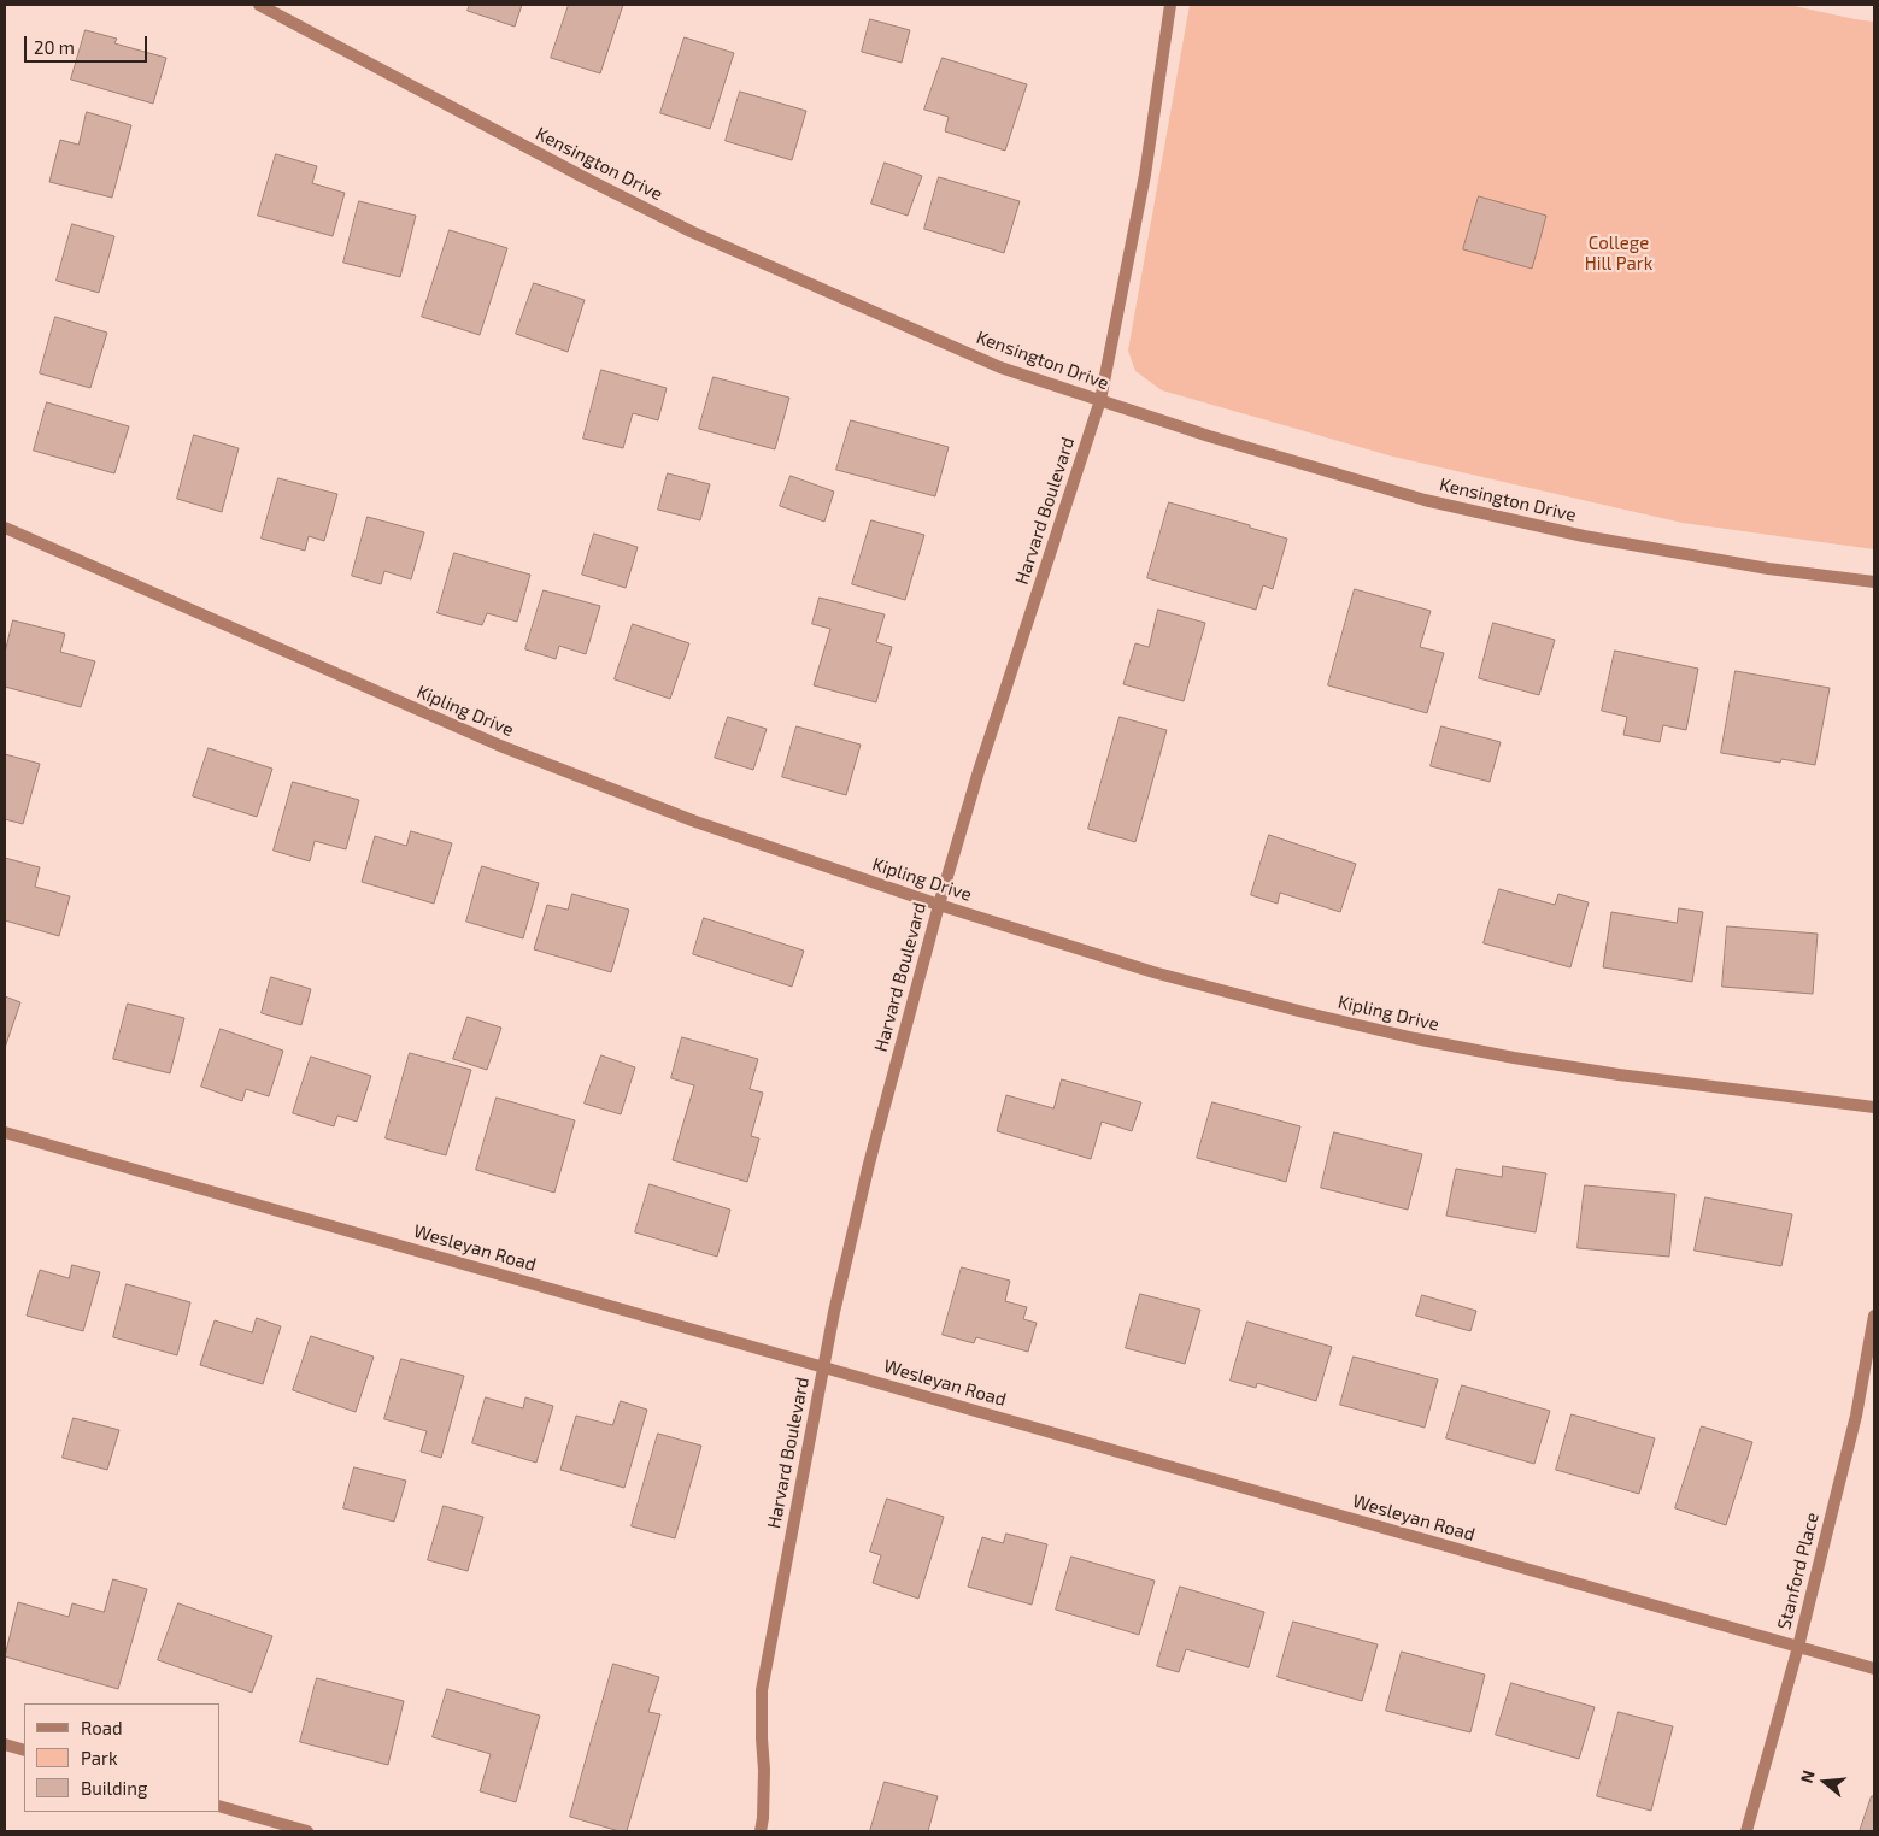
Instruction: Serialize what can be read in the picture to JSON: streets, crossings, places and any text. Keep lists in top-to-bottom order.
{
  "streets": {
    "street": [
      "Kensington Drive",
      "Harvard Boulevard",
      "Kipling Drive",
      "Wesleyan Road",
      "Stanford Place"
    ]
  },
  "crossings": [
    ["Kensington Drive", "Harvard Boulevard"],
    ["Harvard Boulevard", "Kipling Drive"],
    ["Harvard Boulevard", "Wesleyan Road"],
    ["Wesleyan Road", "Stanford Place"]
  ],
  "parks": ["College Hill Park"],
  "legend": ["Road", "Park", "Building"],
  "scale_bar": "20 m",
  "north": "left"
}
